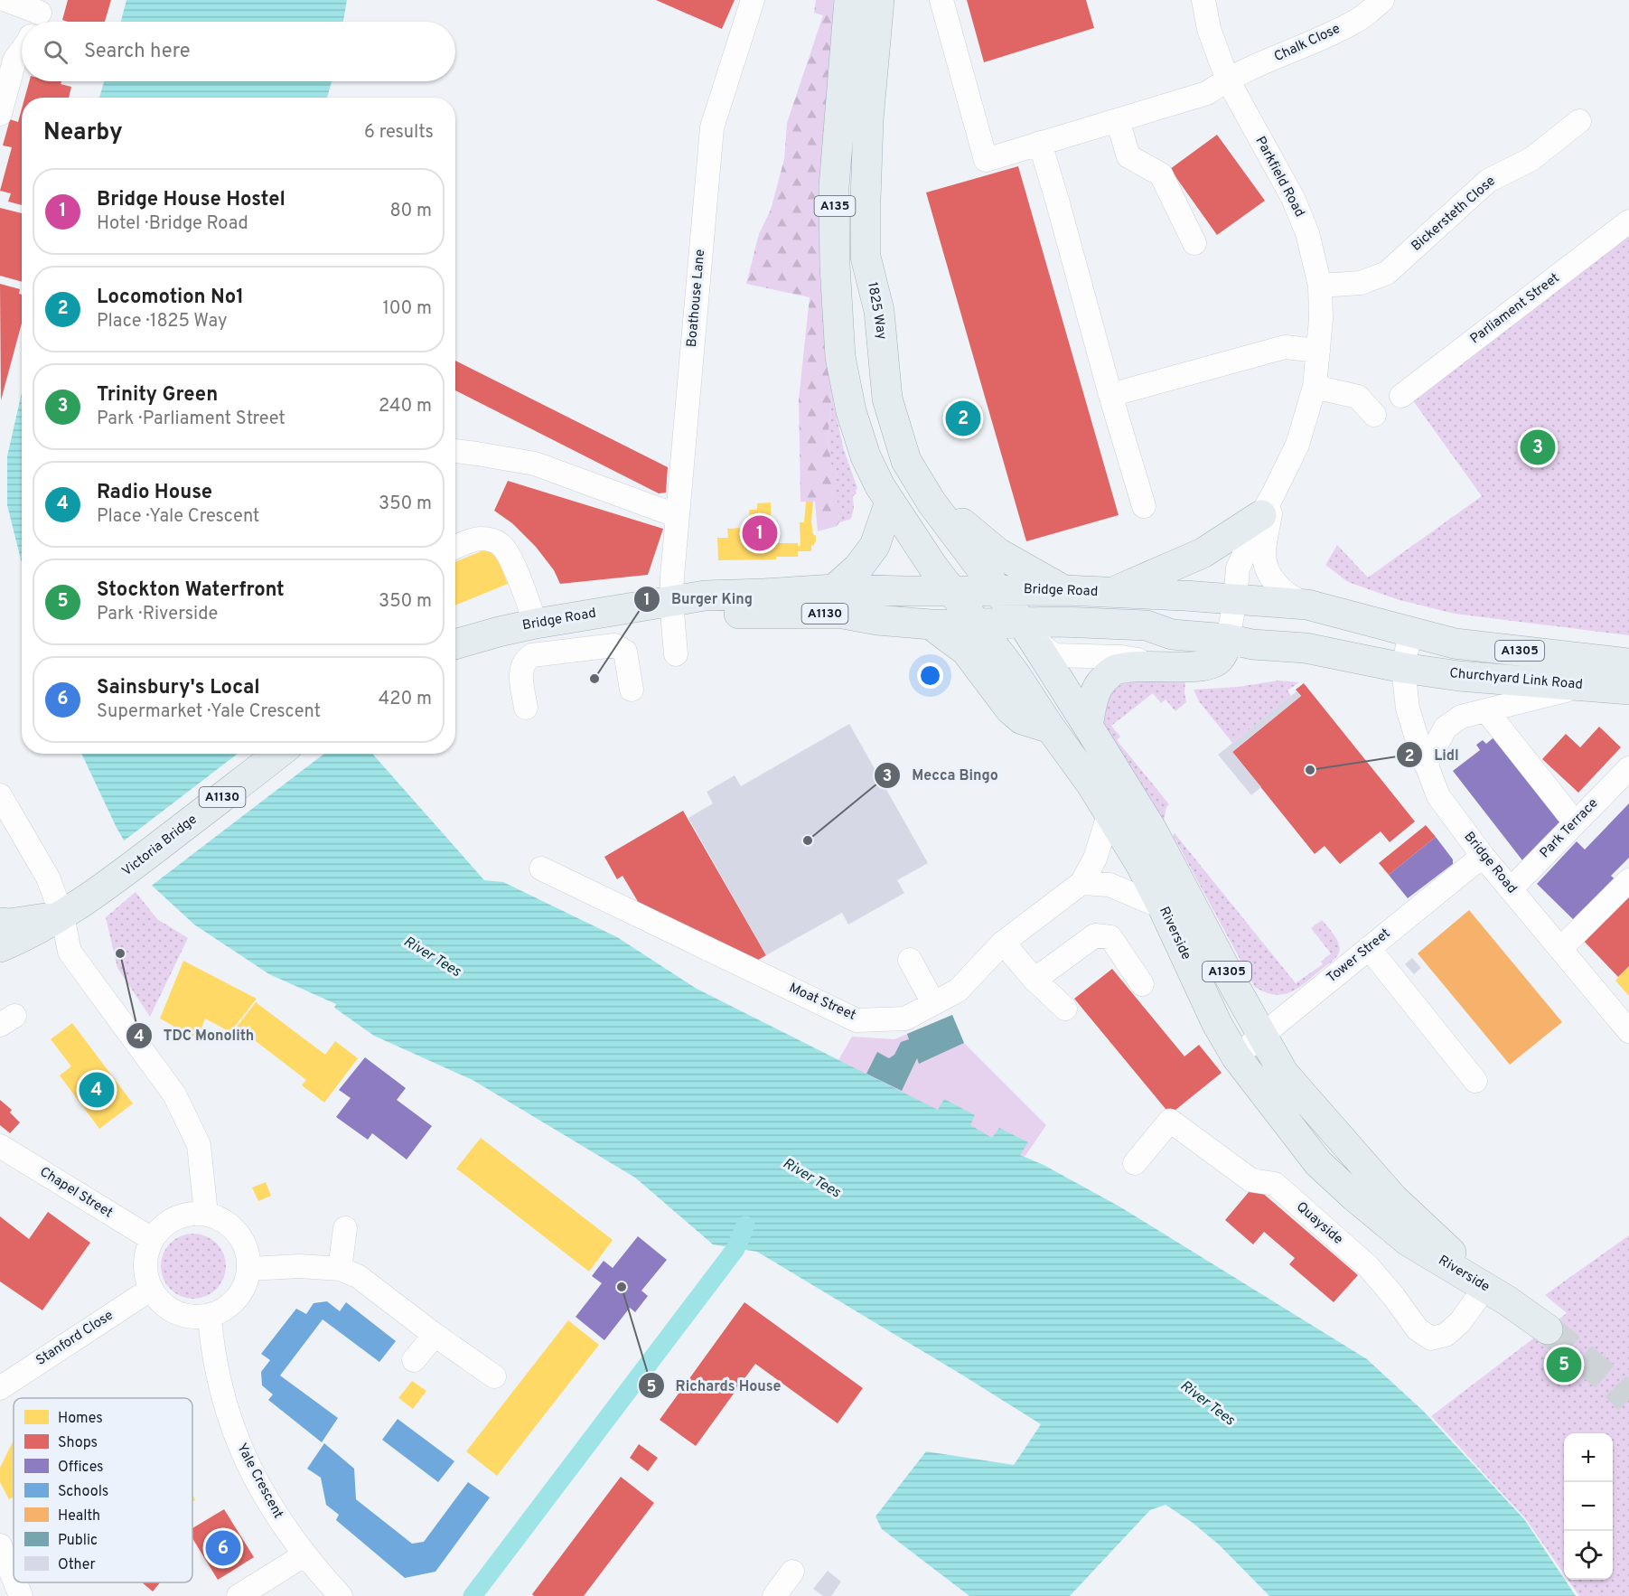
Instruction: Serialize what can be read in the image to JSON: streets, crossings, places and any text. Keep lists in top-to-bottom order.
{
  "streets": {
    "main road": [
      "A135",
      "1825 Way",
      "Bridge Road",
      "A1130",
      "A1305",
      "Churchyard Link Road",
      "Victoria Bridge",
      "Riverside"
    ],
    "street": [
      "Chalk Close",
      "Parkfield Road",
      "Bickersteth Close",
      "Boathouse Lane",
      "Parliament Street",
      "Park Terrace",
      "Tower Street",
      "Moat Street",
      "Chapel Street",
      "Quayside",
      "Stanford Close",
      "Yale Crescent"
    ]
  },
  "crossings": [
    ["Chalk Close", "Parkfield Road"],
    ["Parkfield Road", "Bickersteth Close"],
    ["Parkfield Road", "Bridge Road"],
    ["A135", "Bridge Road"],
    ["A135", "Riverside"],
    ["Boathouse Lane", "Bridge Road"],
    ["1825 Way", "Bridge Road"],
    ["1825 Way", "A1305"],
    ["1825 Way", "Riverside"],
    ["Bridge Road", "A1305"],
    ["Bridge Road", "Churchyard Link Road"],
    ["Bridge Road", "Park Terrace"],
    ["Bridge Road", "Riverside"],
    ["Bridge Road", "Tower Street"],
    ["A1130", "Victoria Bridge"],
    ["Riverside", "Tower Street"],
    ["Riverside", "Moat Street"],
    ["Riverside", "Quayside"],
    ["Chapel Street", "Stanford Close"],
    ["Chapel Street", "Yale Crescent"],
    ["Stanford Close", "Yale Crescent"]
  ],
  "water": ["River Tees"],
  "places": [
    "Burger King",
    "Lidl",
    "Mecca Bingo",
    "TDC Monolith",
    "Richards House"
  ],
  "legend": [
    "Homes",
    "Shops",
    "Offices",
    "Schools",
    "Health",
    "Public",
    "Other"
  ],
  "page": {
    "search": "Search here",
    "heading": ["Nearby", "6 results"],
    "list": [
      {
        "mark": "1",
        "name": "Bridge House Hostel",
        "note": "Hotel · Bridge Road",
        "value": "80 m"
      },
      {
        "mark": "2",
        "name": "Locomotion No1",
        "note": "Place · 1825 Way",
        "value": "100 m"
      },
      {
        "mark": "3",
        "name": "Trinity Green",
        "note": "Park · Parliament Street",
        "value": "240 m"
      },
      {
        "mark": "4",
        "name": "Radio House",
        "note": "Place · Yale Crescent",
        "value": "350 m"
      },
      {
        "mark": "5",
        "name": "Stockton Waterfront",
        "note": "Park · Riverside",
        "value": "350 m"
      },
      {
        "mark": "6",
        "name": "Sainsbury's Local",
        "note": "Supermarket · Yale Crescent",
        "value": "420 m"
      }
    ],
    "pins": [
      "2",
      "3",
      "1",
      "4",
      "5",
      "6"
    ],
    "map_buttons": ["+", "−"]
  }
}
